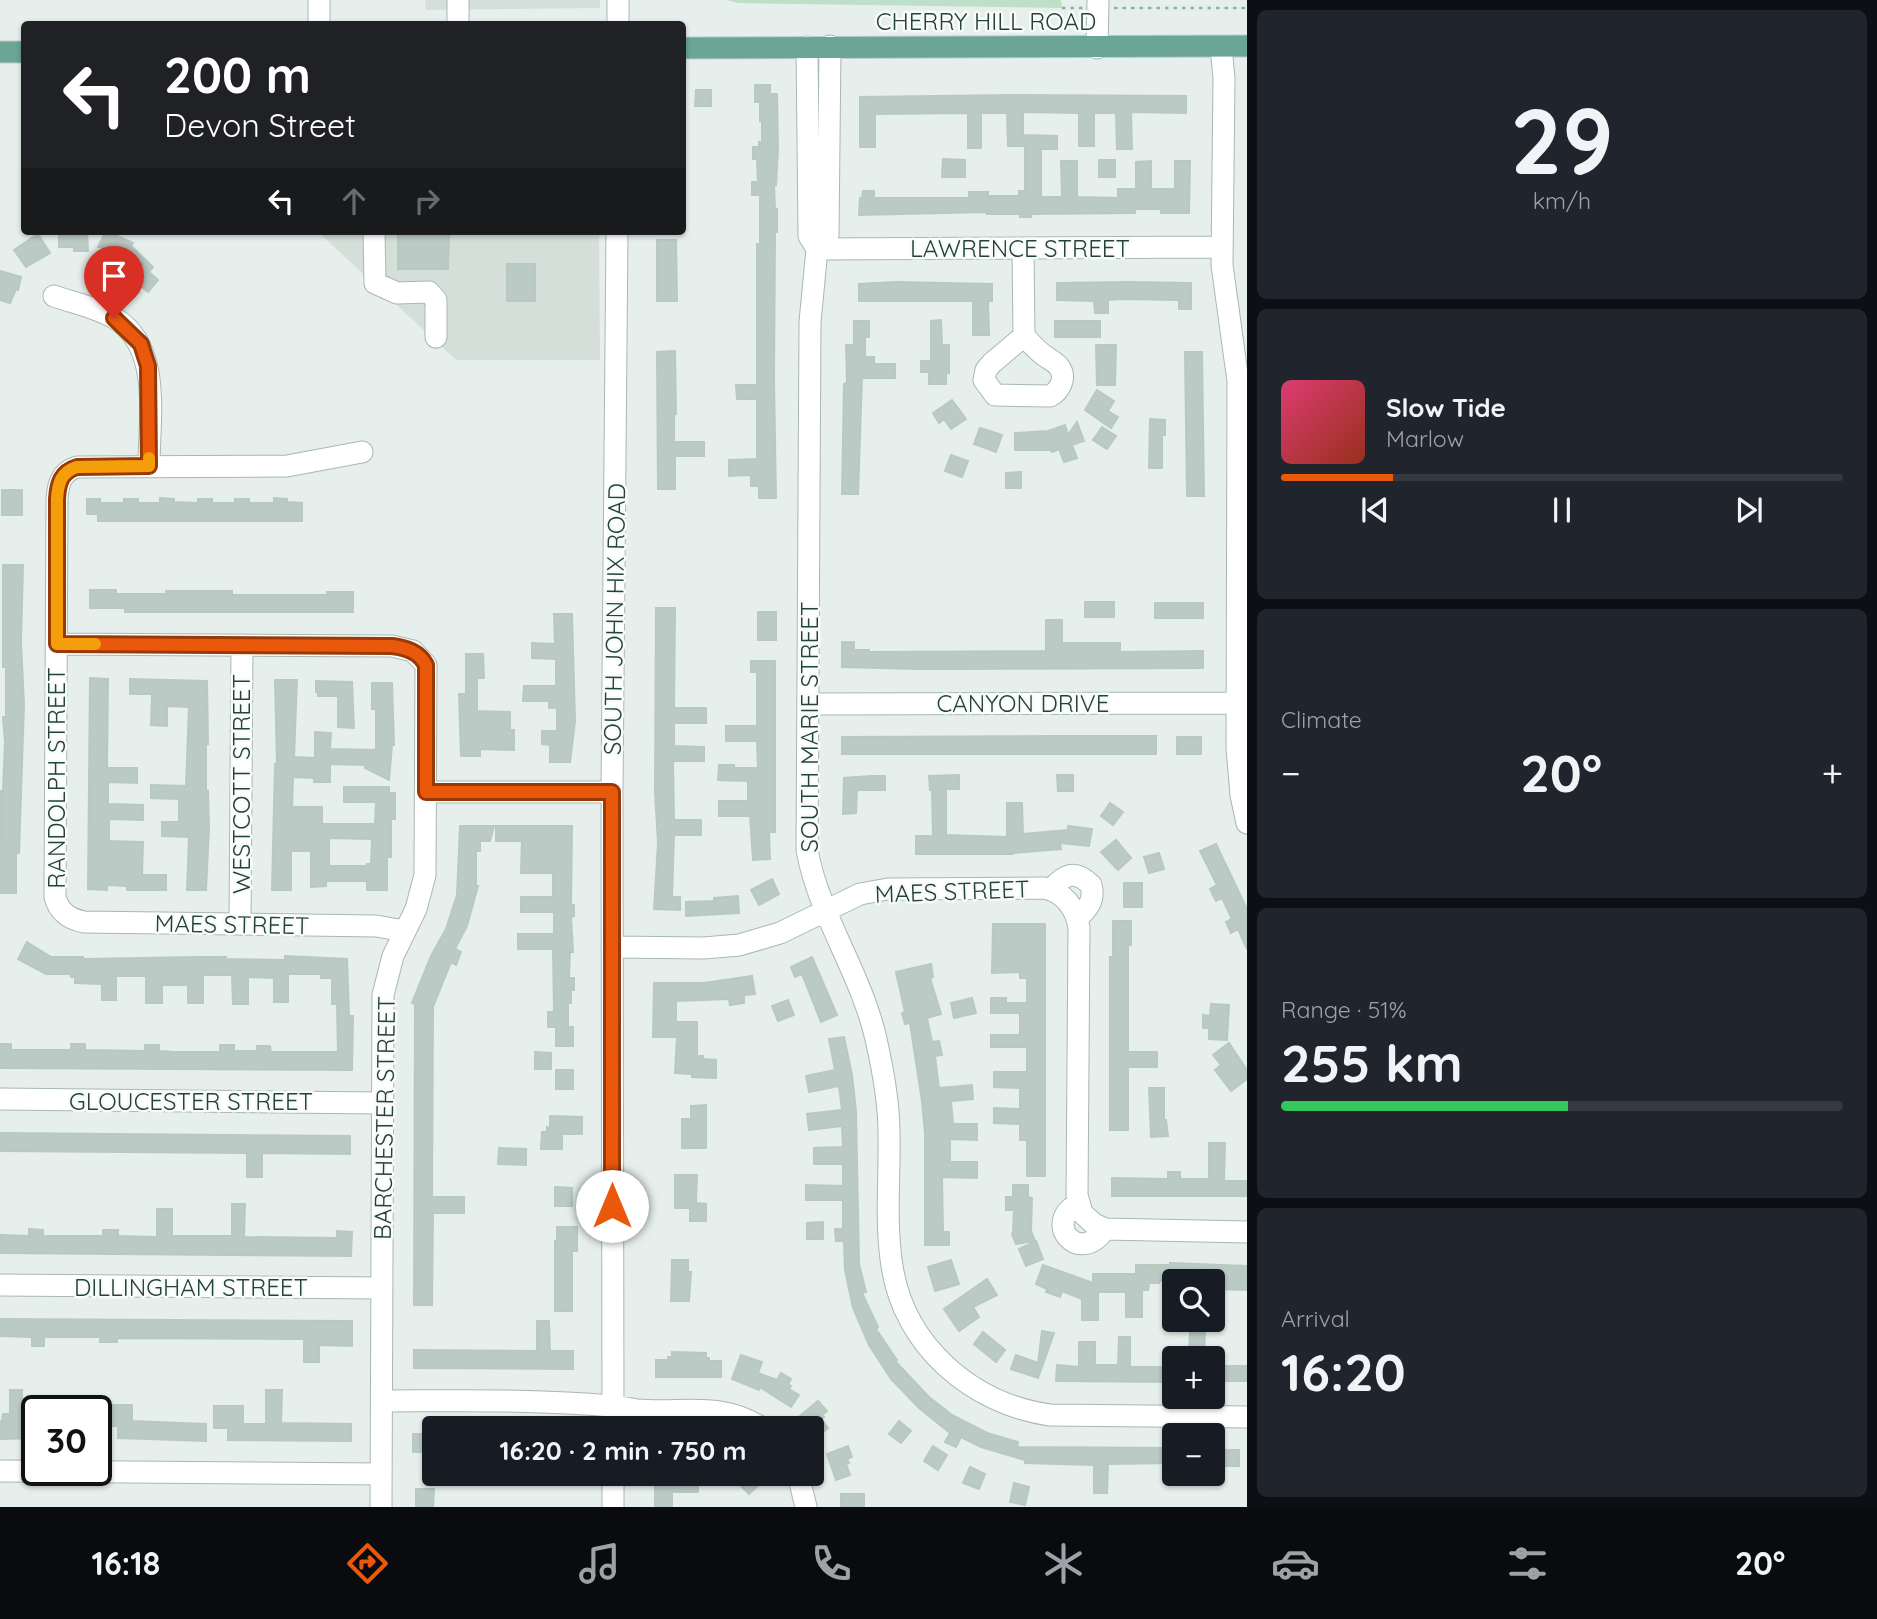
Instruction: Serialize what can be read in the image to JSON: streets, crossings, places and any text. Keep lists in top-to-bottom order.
{
  "streets": {
    "main road": ["CHERRY HILL ROAD"],
    "street": [
      "LAWRENCE STREET",
      "SOUTH JOHN HIX ROAD",
      "CANYON DRIVE",
      "SOUTH MARIE STREET",
      "RANDOLPH STREET",
      "WESTCOTT STREET",
      "MAES STREET",
      "GLOUCESTER STREET",
      "BARCHESTER STREET",
      "DILLINGHAM STREET"
    ]
  },
  "crossings": [
    ["CHERRY HILL ROAD", "SOUTH MARIE STREET"],
    ["LAWRENCE STREET", "SOUTH MARIE STREET"],
    ["SOUTH JOHN HIX ROAD", "MAES STREET"],
    ["CANYON DRIVE", "SOUTH MARIE STREET"],
    ["SOUTH MARIE STREET", "MAES STREET"],
    ["RANDOLPH STREET", "MAES STREET"],
    ["WESTCOTT STREET", "MAES STREET"],
    ["WESTCOTT STREET", "BARCHESTER STREET"],
    ["MAES STREET", "BARCHESTER STREET"],
    ["GLOUCESTER STREET", "BARCHESTER STREET"],
    ["BARCHESTER STREET", "DILLINGHAM STREET"]
  ],
  "page": {
    "tile": [
      ["29", "km/h"],
      "Climate",
      ["Range · 51%", "255 km"],
      ["Arrival", "16:20"]
    ],
    "turn": ["200 m", "Devon Street"],
    "song": ["Slow Tide", "Marlow"],
    "heat": ["−", "20°", "+"],
    "map_buttons": ["+", "−"],
    "limit": "30",
    "trip": "16:20 · 2 min · 750 m",
    "tabs": ["16:18", "20°"]
  }
}
